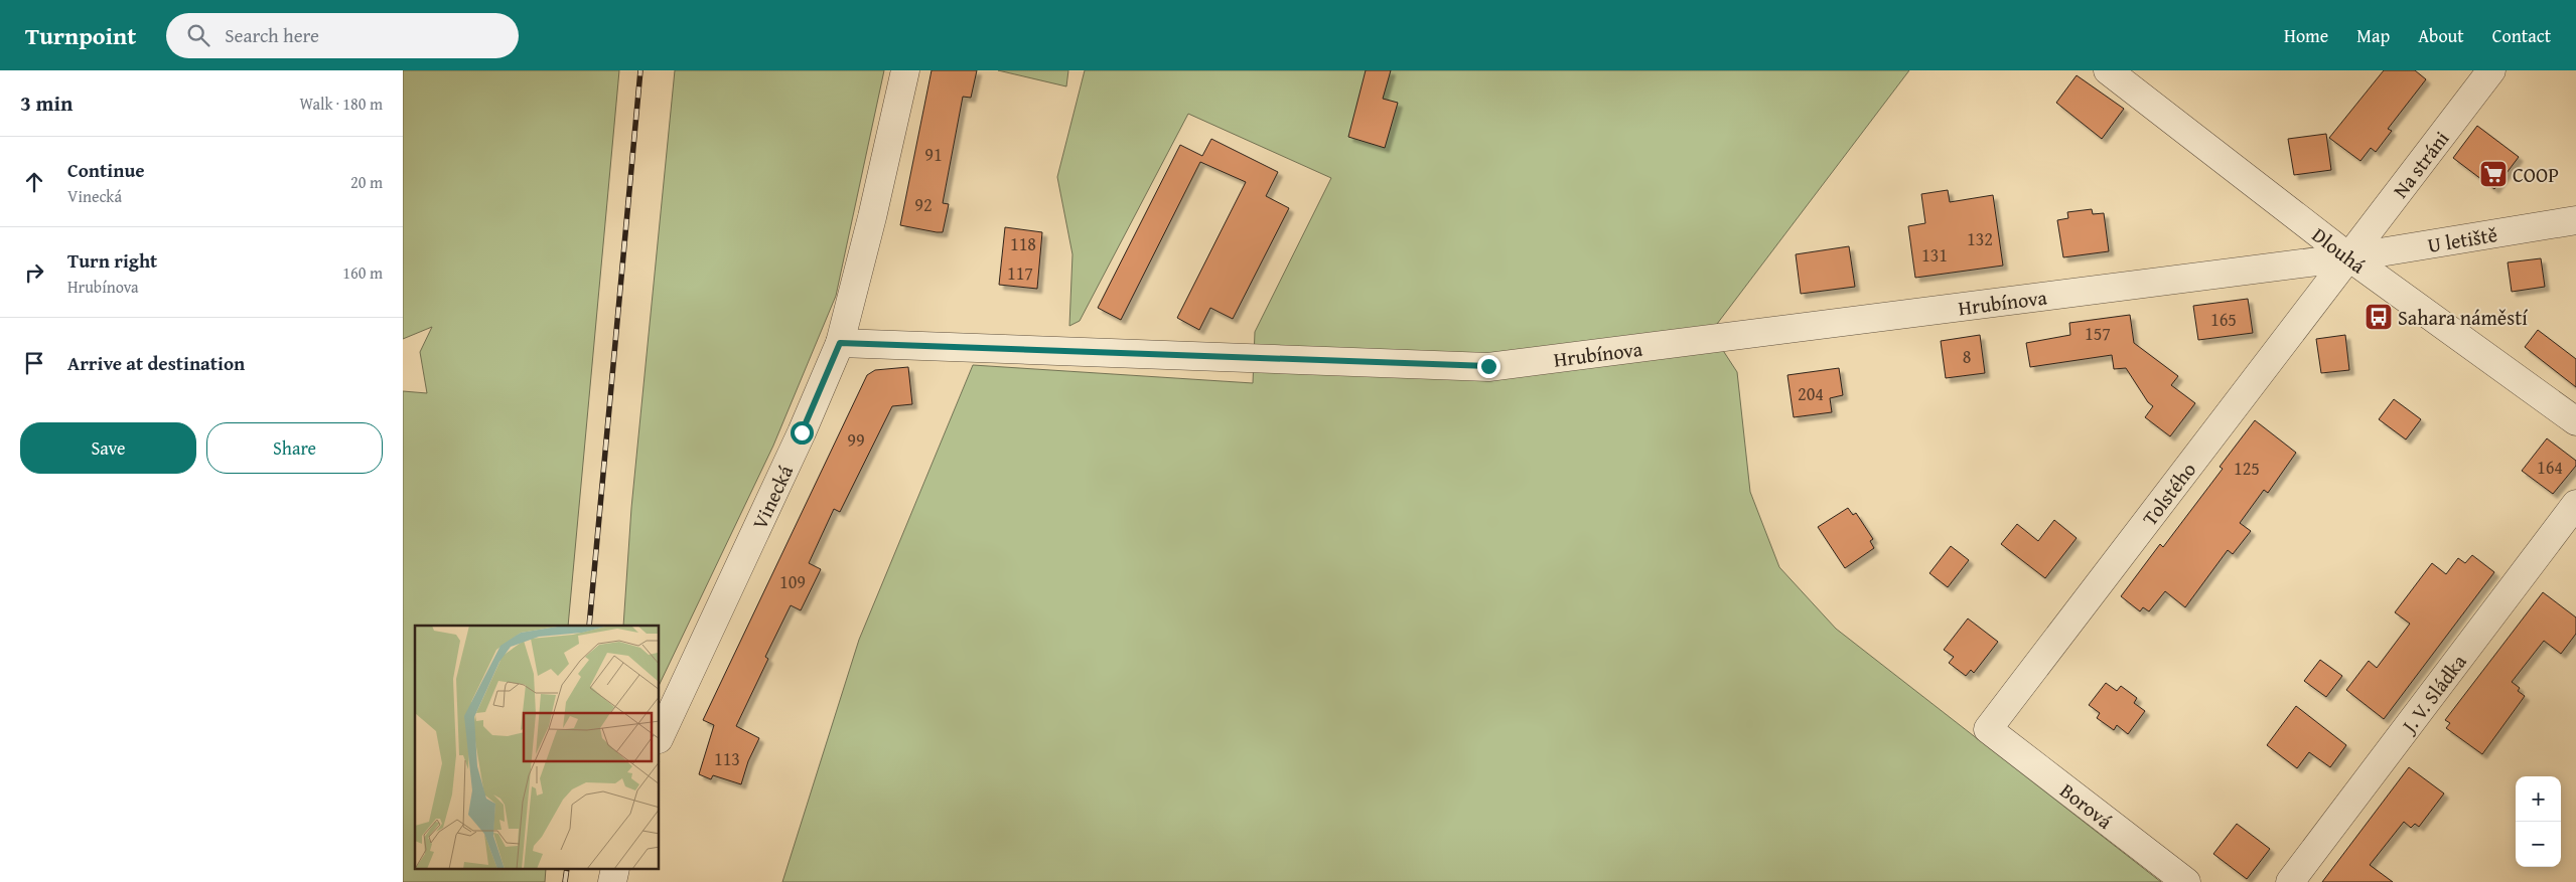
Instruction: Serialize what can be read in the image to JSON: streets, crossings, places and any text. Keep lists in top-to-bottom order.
{
  "streets": {
    "street": [
      "Na stráni",
      "U letiště",
      "Dlouhá",
      "Hrubínova",
      "Tolstého",
      "Vinecká",
      "J. V. Sládka",
      "Borová"
    ]
  },
  "crossings": [
    ["Na stráni", "U letiště"],
    ["Na stráni", "Dlouhá"],
    ["Na stráni", "Hrubínova"],
    ["Na stráni", "Tolstého"],
    ["U letiště", "Dlouhá"],
    ["U letiště", "Hrubínova"],
    ["U letiště", "Tolstého"],
    ["Dlouhá", "Hrubínova"],
    ["Dlouhá", "Tolstého"],
    ["Hrubínova", "Tolstého"],
    ["Hrubínova", "Vinecká"],
    ["Tolstého", "Borová"]
  ],
  "places": {
    "supermarket": ["COOP"],
    "bus stop": ["Sahara náměstí"]
  },
  "house_numbers": [
    "91",
    "92",
    "132",
    "118",
    "131",
    "117",
    "165",
    "157",
    "8",
    "204",
    "99",
    "164",
    "125",
    "109",
    "113"
  ],
  "page": {
    "header": "Turnpoint",
    "search": "Search here",
    "nav": [
      "Home",
      "Map",
      "About",
      "Contact"
    ],
    "heading": ["3 min", "Walk · 180 m"],
    "list": [
      ["Continue", "Vinecká", "20 m"],
      ["Turn right", "Hrubínova", "160 m"],
      "Arrive at destination"
    ],
    "buttons": ["Save", "Share"],
    "map_buttons": ["+", "−"]
  }
}
